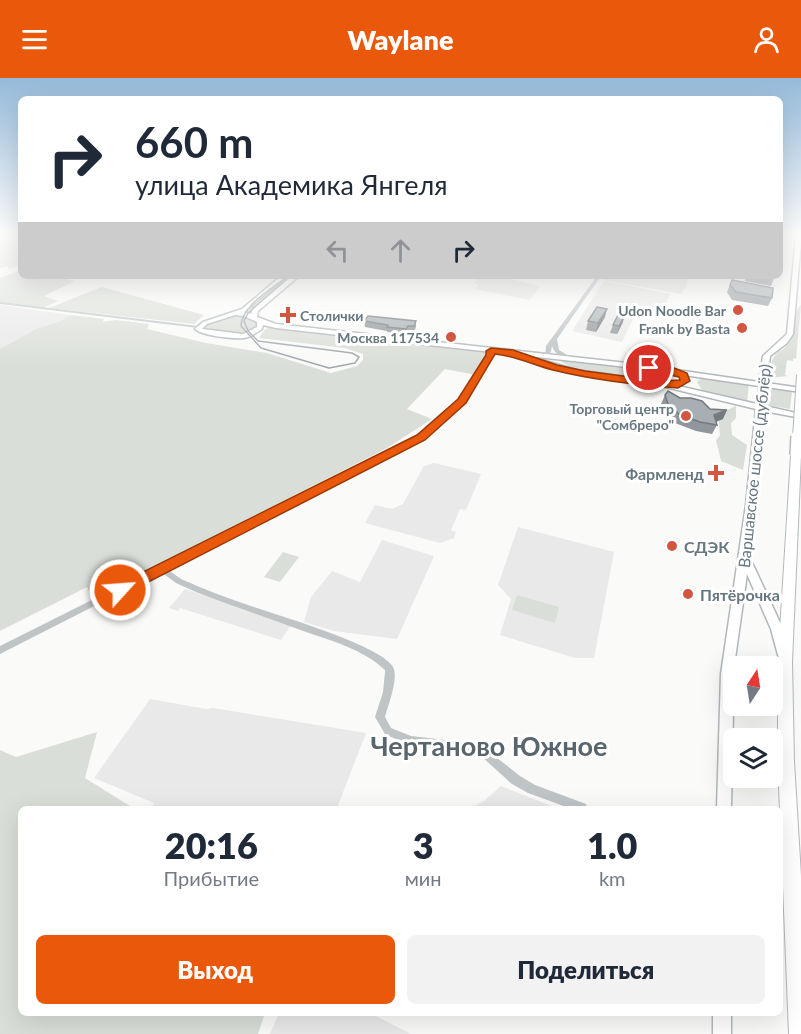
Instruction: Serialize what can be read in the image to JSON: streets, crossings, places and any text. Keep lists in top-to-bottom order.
{
  "streets": {
    "main road": ["Варшавское шоссе (дублёр)"]
  },
  "districts": ["Чертаново Южное"],
  "places": {
    "other": [
      "Udon Noodle Bar",
      "Frank by Basta",
      "Москва 117534",
      "Торговый центр \"Сомбреро\"",
      "СДЭК",
      "Пятёрочка"
    ],
    "health": ["Столички", "Фармленд"]
  },
  "north": "top",
  "page": {
    "header": "Waylane",
    "turn": ["660 m", "улица Академика Янгеля"],
    "eta": [
      "20:16",
      "Прибытие",
      "3",
      "мин",
      "1.0",
      "km"
    ],
    "buttons": ["Выход", "Поделиться"]
  }
}
